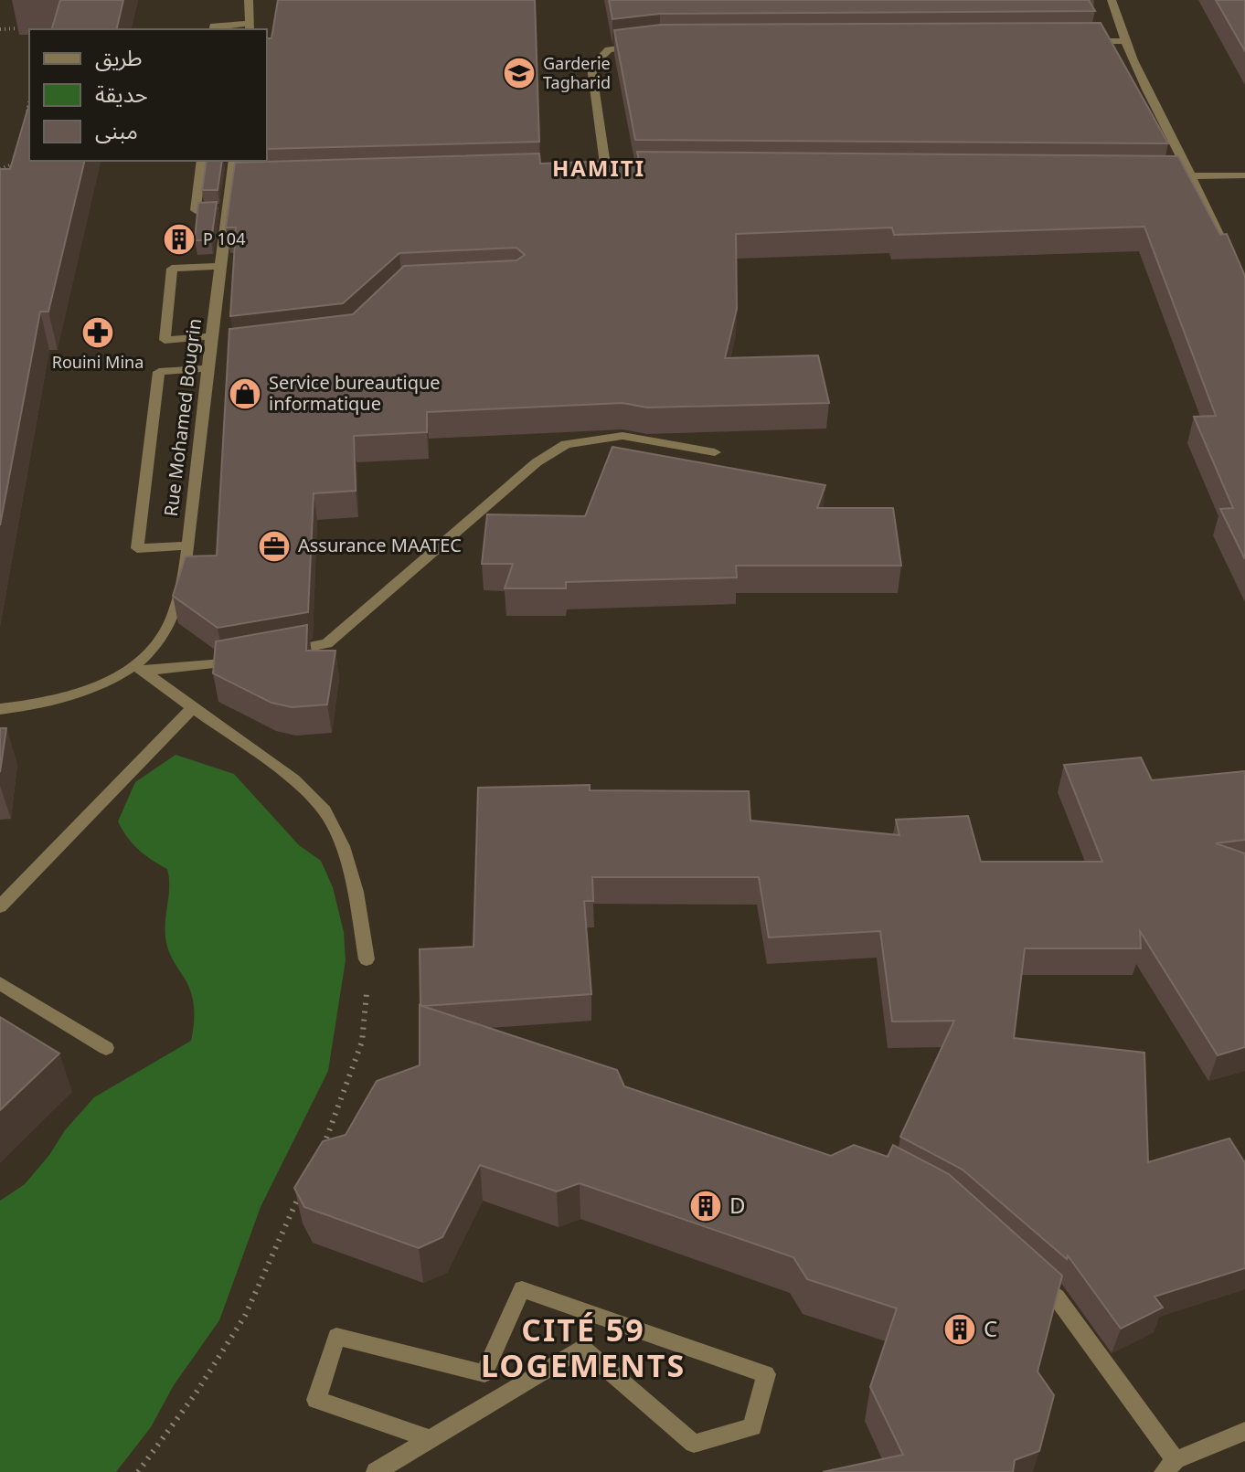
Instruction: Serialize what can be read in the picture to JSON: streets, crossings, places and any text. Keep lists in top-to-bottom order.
{
  "streets": {
    "street": ["Rue Mohamed Bougrin"]
  },
  "districts": ["HAMITI", "CITÉ 59 LOGEMENTS"],
  "places": {
    "school or university": ["Garderie Tagharid"],
    "building": ["P 104", "D", "C"],
    "pharmacy": ["Rouini Mina"],
    "shop": ["Service bureautique informatique"],
    "office": ["Assurance MAATEC"]
  },
  "legend": ["طريق", "حديقة", "مبنى"]
}
